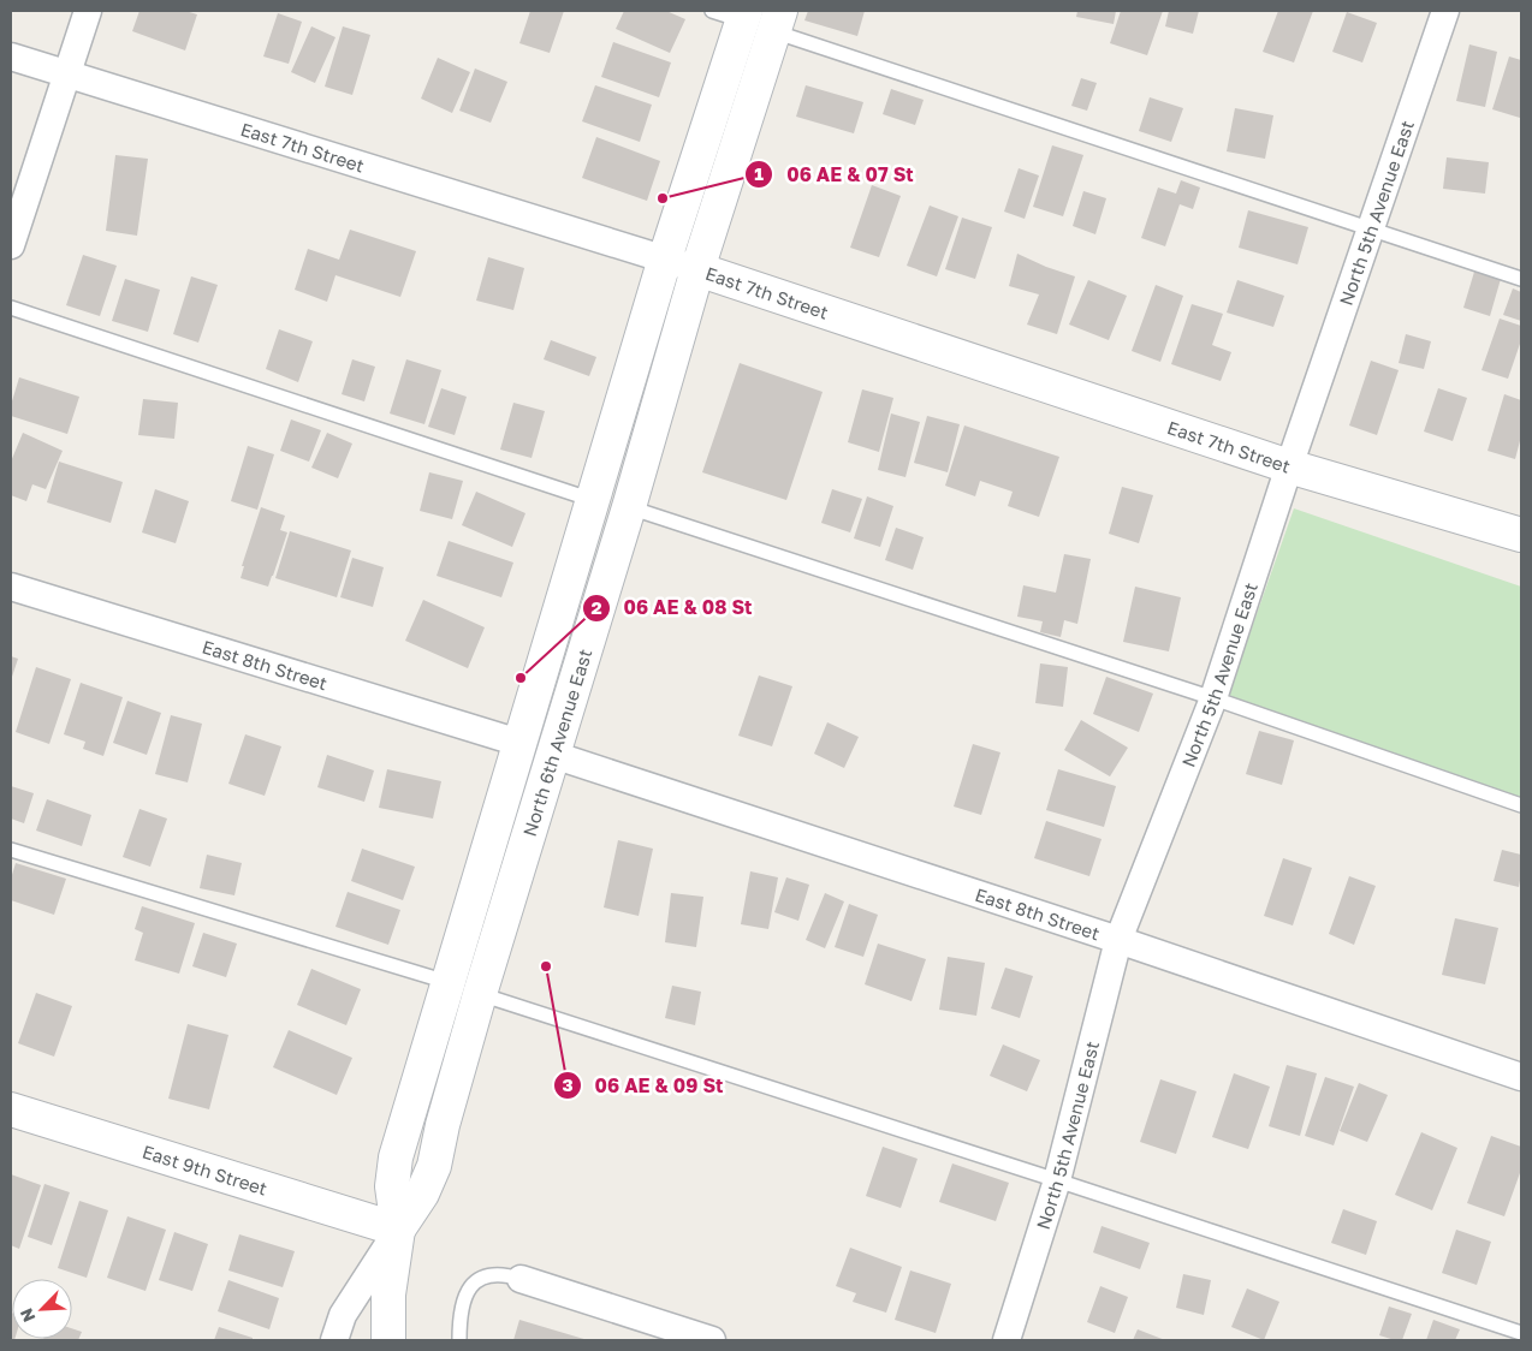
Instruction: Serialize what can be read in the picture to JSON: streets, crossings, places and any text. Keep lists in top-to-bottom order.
{
  "streets": {
    "main road": ["East 7th Street", "North 6th Avenue East", "East 9th Street"],
    "street": ["North 5th Avenue East", "East 8th Street"]
  },
  "crossings": [
    ["East 7th Street", "North 5th Avenue East"],
    ["East 7th Street", "North 6th Avenue East"],
    ["North 5th Avenue East", "East 8th Street"],
    ["East 8th Street", "North 6th Avenue East"],
    ["North 6th Avenue East", "East 9th Street"]
  ],
  "places": ["06 AE & 07 St", "06 AE & 08 St", "06 AE & 09 St"],
  "north": "bottom left"
}
